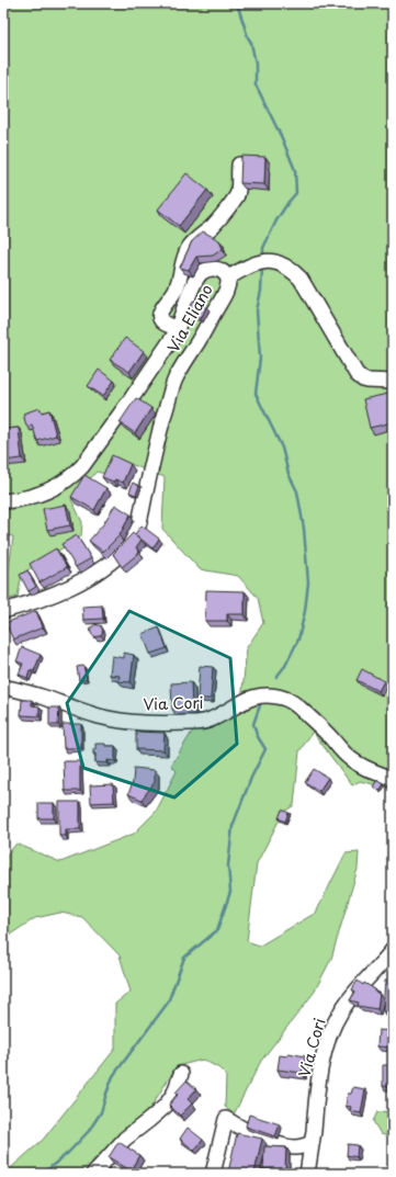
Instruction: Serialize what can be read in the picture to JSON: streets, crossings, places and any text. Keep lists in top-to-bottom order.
{
  "streets": {
    "street": ["Via Eliano", "Via Cori"]
  }
}
